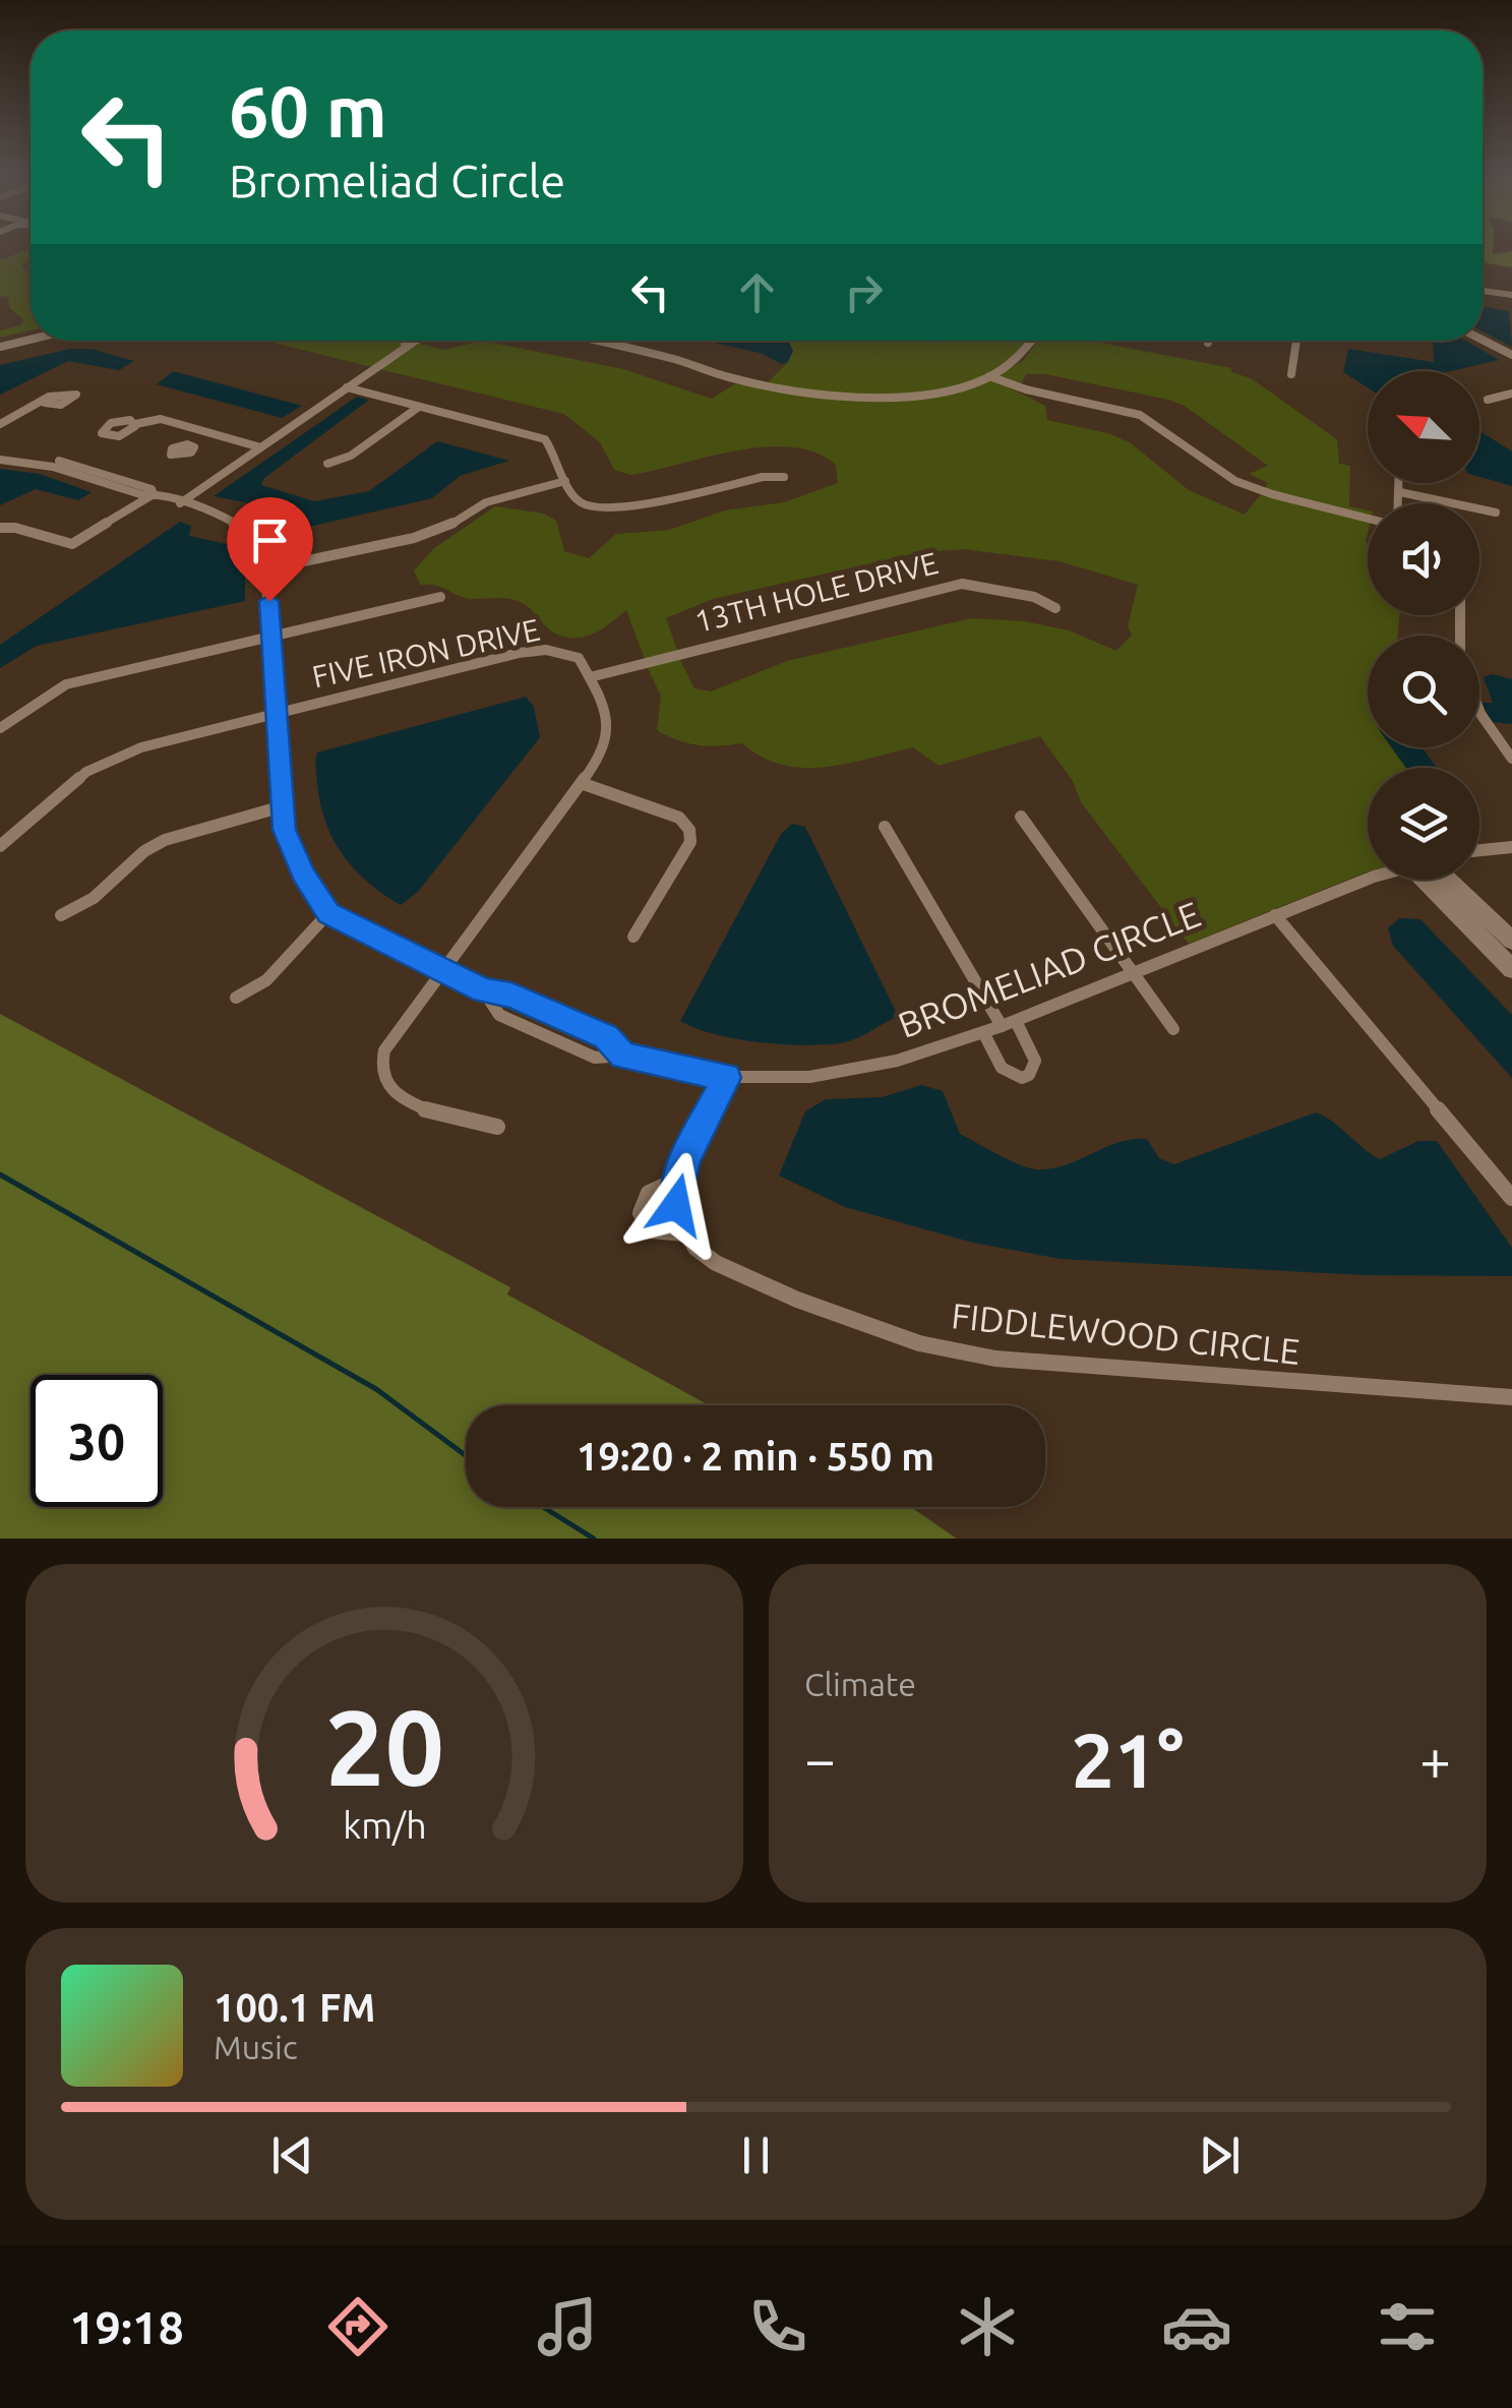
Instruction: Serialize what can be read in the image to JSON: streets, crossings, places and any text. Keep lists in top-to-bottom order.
{
  "streets": {
    "street": [
      "13TH HOLE DRIVE",
      "FIVE IRON DRIVE",
      "BROMELIAD CIRCLE",
      "FIDDLEWOOD CIRCLE"
    ]
  },
  "crossings": [
    ["13TH HOLE DRIVE", "FIVE IRON DRIVE"]
  ],
  "north": "top left",
  "page": {
    "turn": ["60 m", "Bromeliad Circle"],
    "limit": "30",
    "trip": "19:20 · 2 min · 550 m",
    "tile": "Climate",
    "heat": ["−", "21°", "+"],
    "song": ["100.1 FM", "Music"],
    "tabs": "19:18",
    "gauge": ["20", "km/h"]
  }
}
